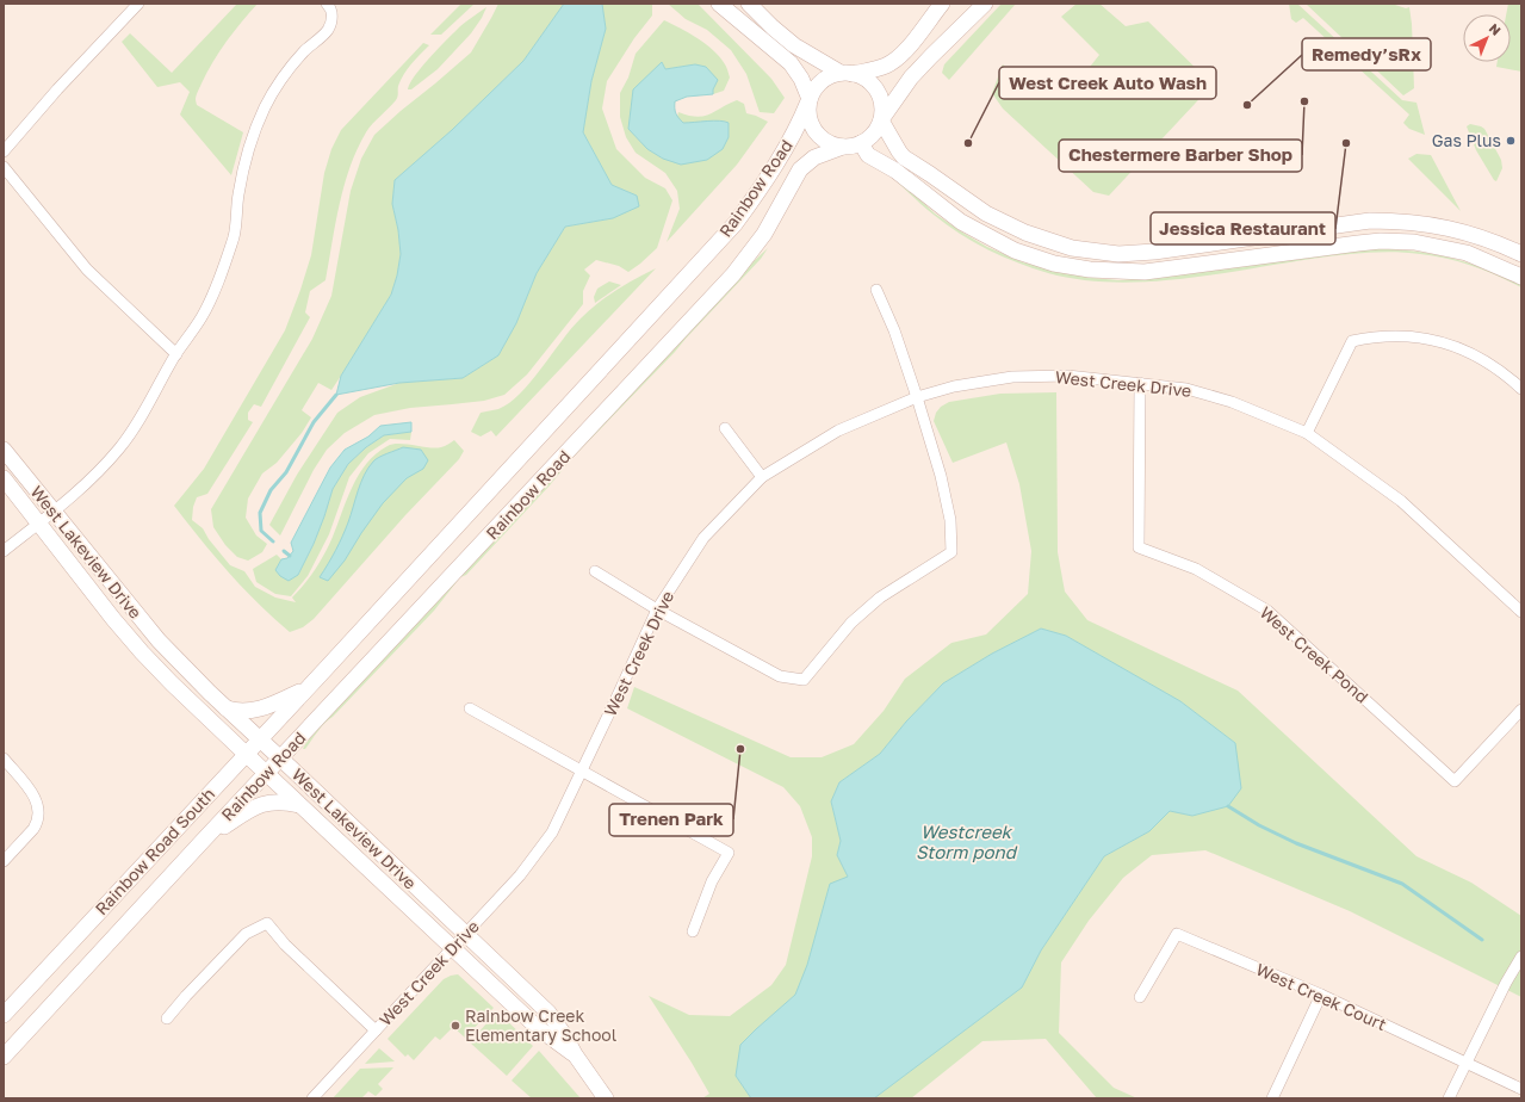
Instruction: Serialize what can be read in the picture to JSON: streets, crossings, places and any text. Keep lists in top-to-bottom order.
{
  "streets": {
    "street": [
      "Rainbow Road",
      "West Creek Drive",
      "West Lakeview Drive",
      "West Creek Pond",
      "Rainbow Road South",
      "West Creek Court"
    ]
  },
  "crossings": [
    ["Rainbow Road", "West Lakeview Drive"],
    ["Rainbow Road", "Rainbow Road South"],
    ["West Creek Drive", "West Lakeview Drive"],
    ["West Creek Drive", "West Creek Pond"],
    ["West Lakeview Drive", "Rainbow Road South"]
  ],
  "water": ["Westcreek Storm pond"],
  "places": [
    "Chestermere Barber Shop",
    "Remedy’sRx",
    "Gas Plus",
    "West Creek Auto Wash",
    "Jessica Restaurant",
    "Trenen Park",
    "Rainbow Creek Elementary School"
  ],
  "north": "top right"
}
